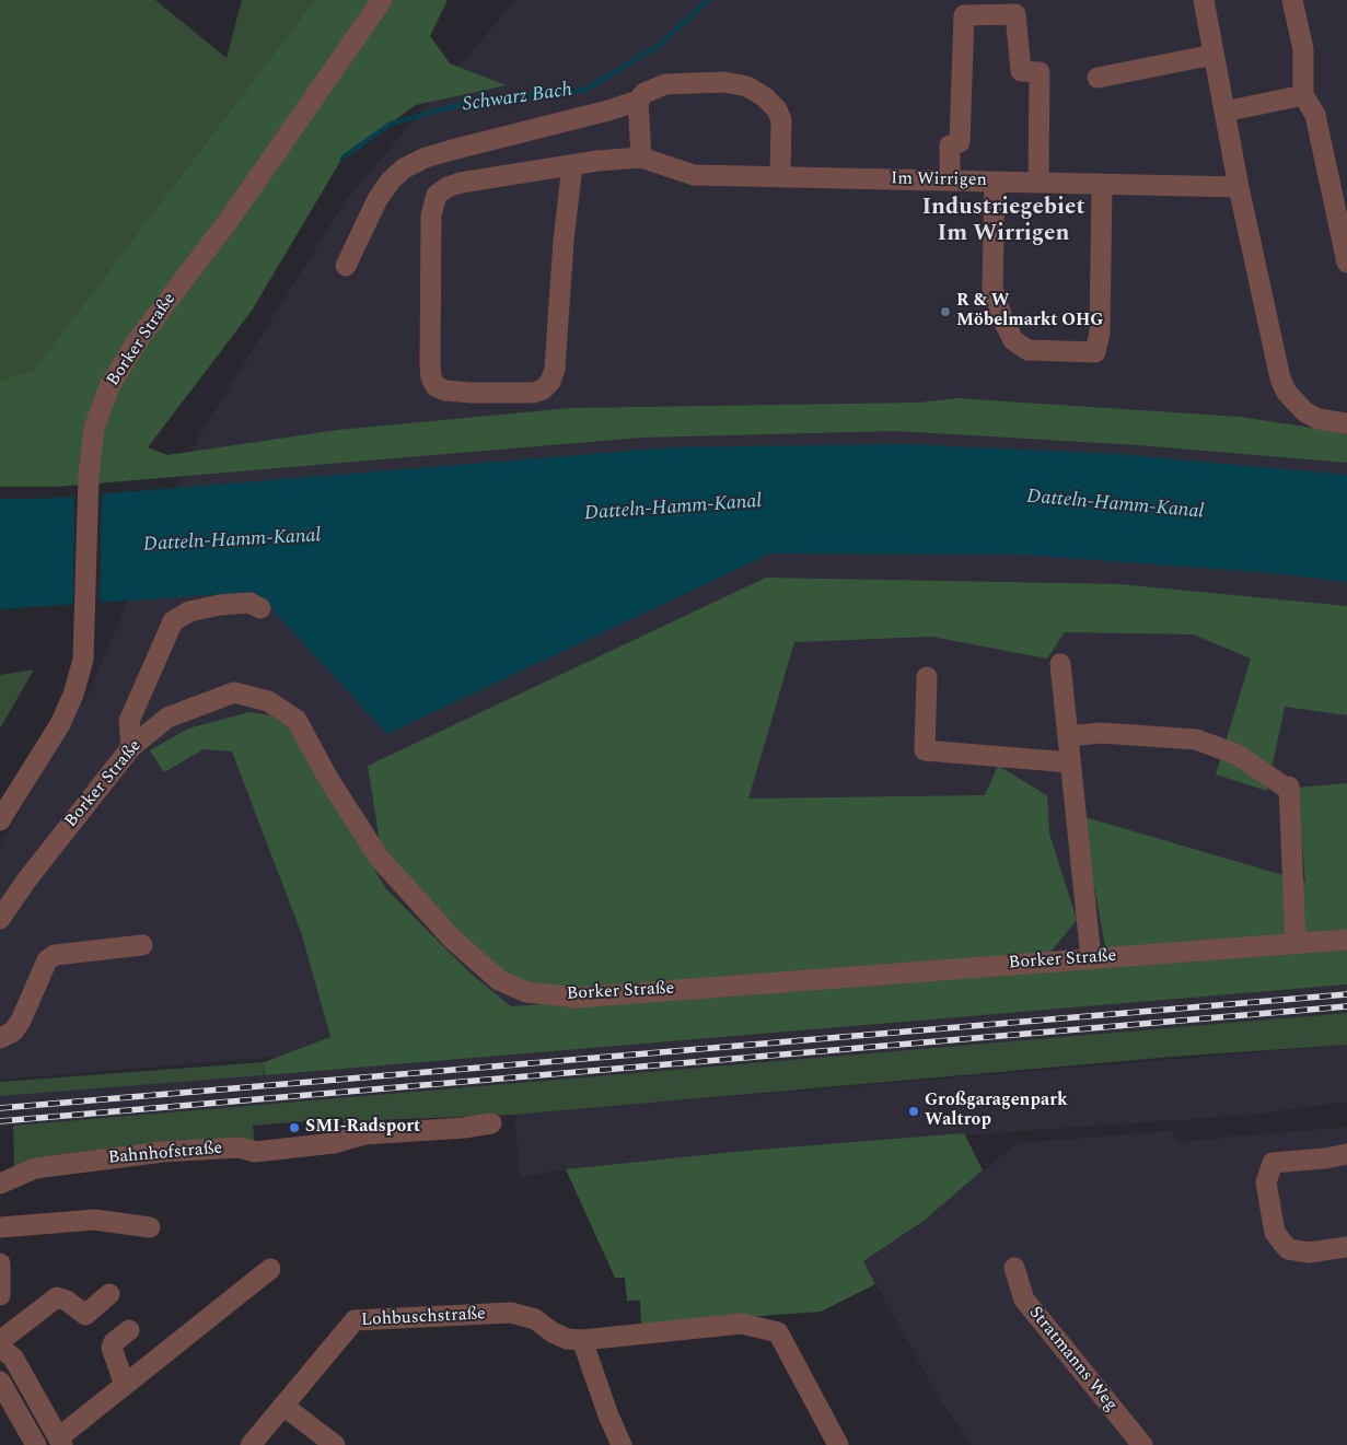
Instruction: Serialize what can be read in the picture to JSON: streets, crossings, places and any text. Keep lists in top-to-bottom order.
{
  "streets": {
    "street": [
      "Im Wirrigen",
      "Borker Straße",
      "Bahnhofstraße",
      "Lohbuschstraße",
      "Stratmanns Weg"
    ]
  },
  "districts": ["Industriegebiet Im Wirrigen"],
  "water": ["Schwarz Bach", "Datteln-Hamm-Kanal"],
  "places": ["R & W Möbelmarkt OHG", "Großgaragenpark Waltrop", "SMI-Radsport"]
}
